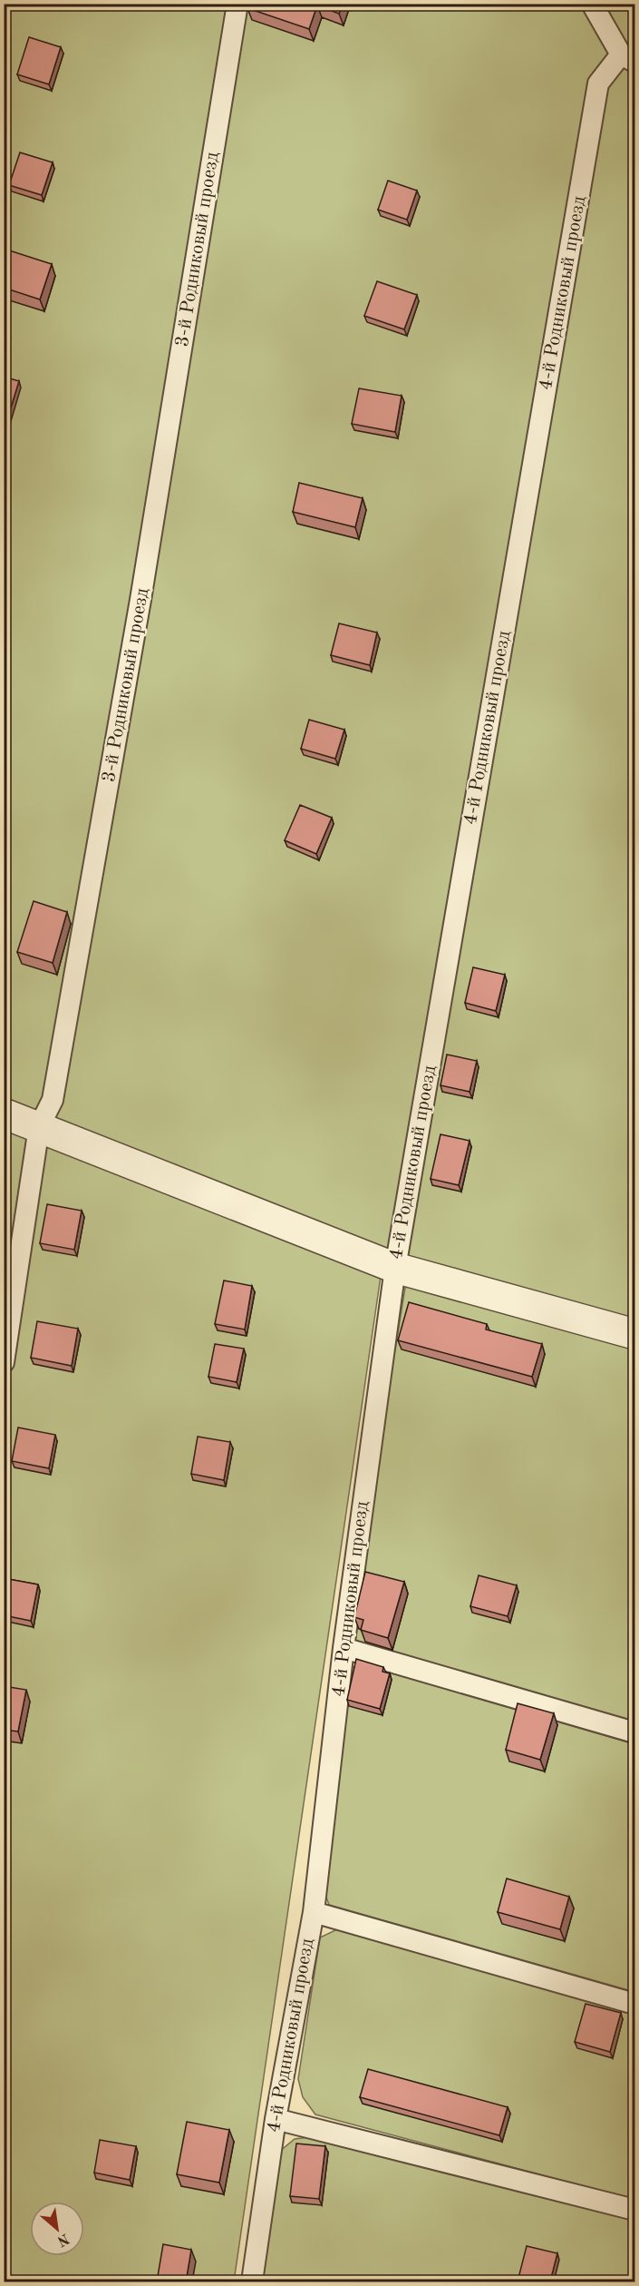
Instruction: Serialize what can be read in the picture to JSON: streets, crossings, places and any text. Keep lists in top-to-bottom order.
{
  "streets": {
    "lane": ["3-й Родниковый проезд", "4-й Родниковый проезд"]
  },
  "north": "bottom right"
}
